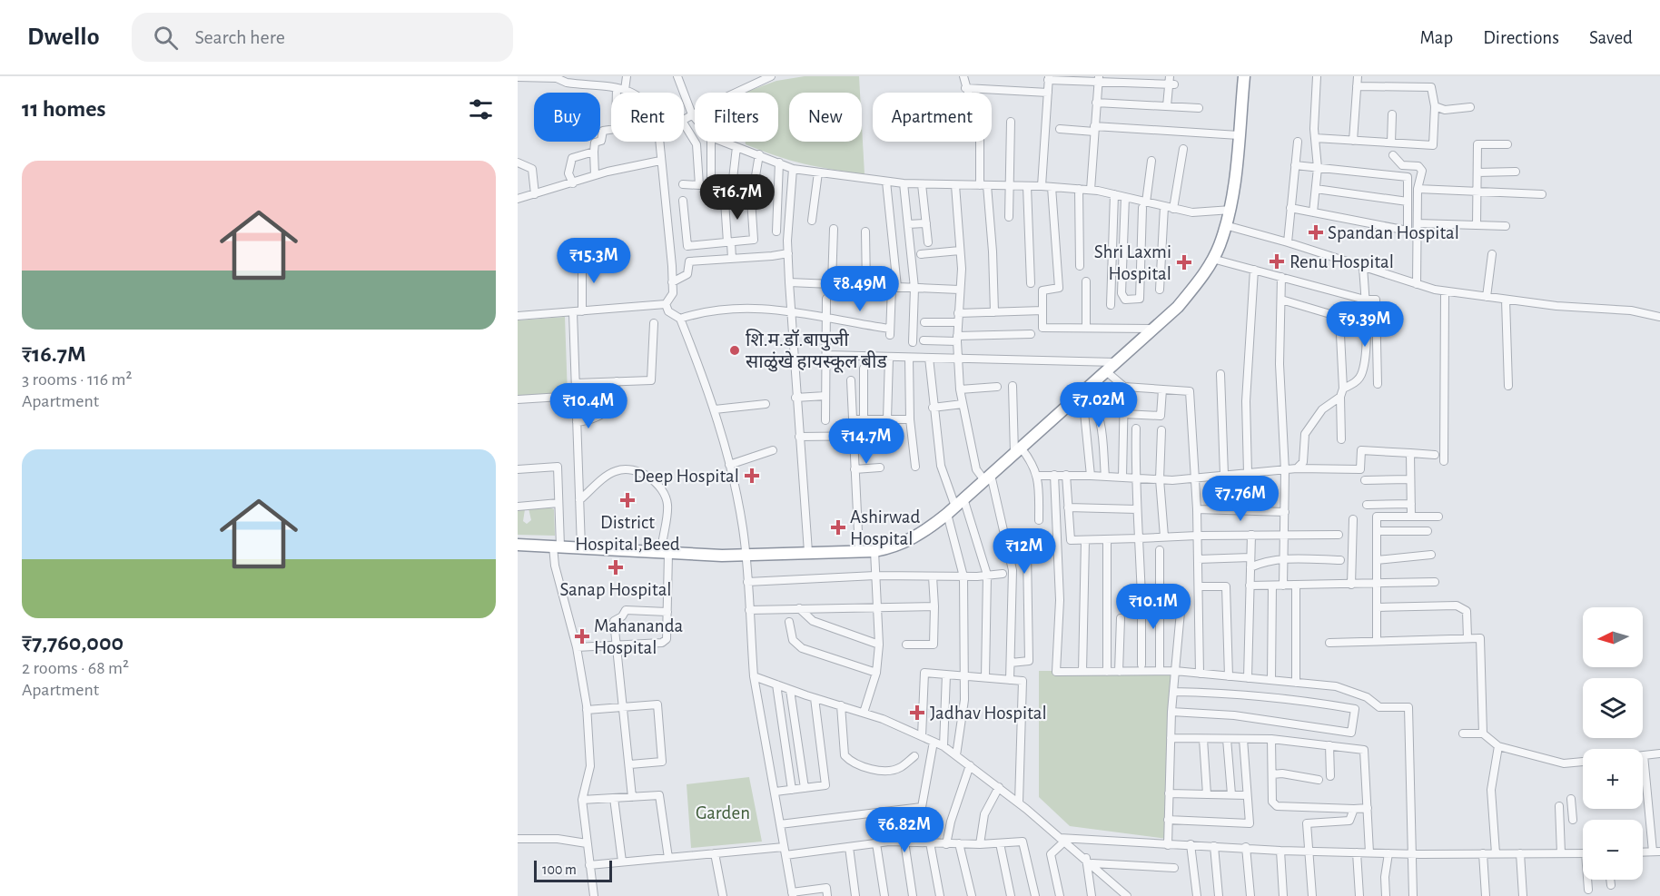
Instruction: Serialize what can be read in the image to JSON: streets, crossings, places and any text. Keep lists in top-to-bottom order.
{
  "parks": ["Garden"],
  "places": {
    "health": [
      "Spandan Hospital",
      "Renu Hospital",
      "Shri Laxmi Hospital",
      "Deep Hospital",
      "District Hospital,Beed",
      "Ashirwad Hospital",
      "Sanap Hospital",
      "Mahananda Hospital",
      "Jadhav Hospital"
    ],
    "other": ["शि.म.डॉ.बापुजी साळुंखे हायस्कूल बीड"]
  },
  "scale_bar": "100 m",
  "north": "left",
  "page": {
    "header": "Dwello",
    "search": "Search here",
    "nav": ["Map", "Directions", "Saved"],
    "heading": "11 homes",
    "chip": [
      "Buy",
      "Rent",
      "Filters",
      "New",
      "Apartment"
    ],
    "list": [
      {
        "name": "₹16.7M",
        "note": "3 rooms · 116 m² · Apartment"
      },
      {
        "name": "₹7,760,000",
        "note": "2 rooms · 68 m² · Apartment"
      }
    ],
    "price": [
      "₹16.7M",
      "₹15.3M",
      "₹8.49M",
      "₹9.39M",
      "₹7.02M",
      "₹10.4M",
      "₹14.7M",
      "₹7.76M",
      "₹12M",
      "₹10.1M",
      "₹6.82M"
    ],
    "map_buttons": ["+", "−"],
    "scale": "100 m"
  }
}
